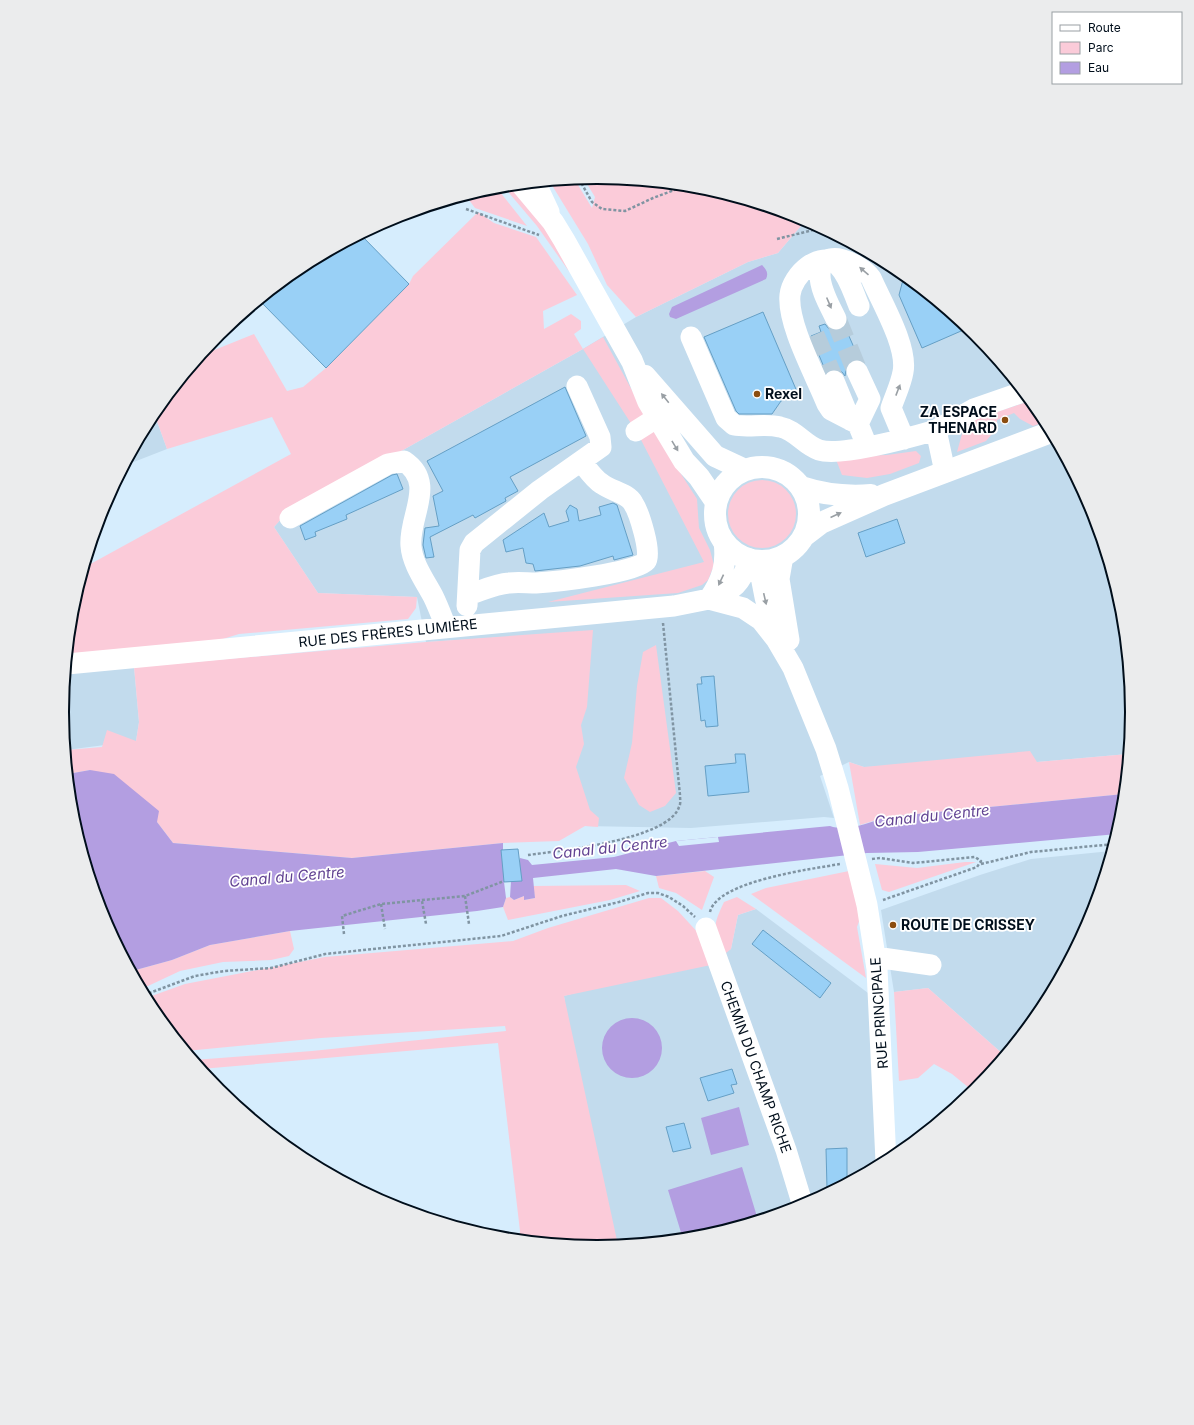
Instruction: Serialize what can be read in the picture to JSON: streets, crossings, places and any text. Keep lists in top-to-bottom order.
{
  "streets": {
    "street": ["RUE DES FRÈRES LUMIÈRE", "RUE PRINCIPALE", "CHEMIN DU CHAMP RICHE"]
  },
  "water": ["Canal du Centre"],
  "places": ["Rexel", "ZA ESPACE THENARD", "ROUTE DE CRISSEY"],
  "legend": ["Route", "Parc", "Eau"]
}
